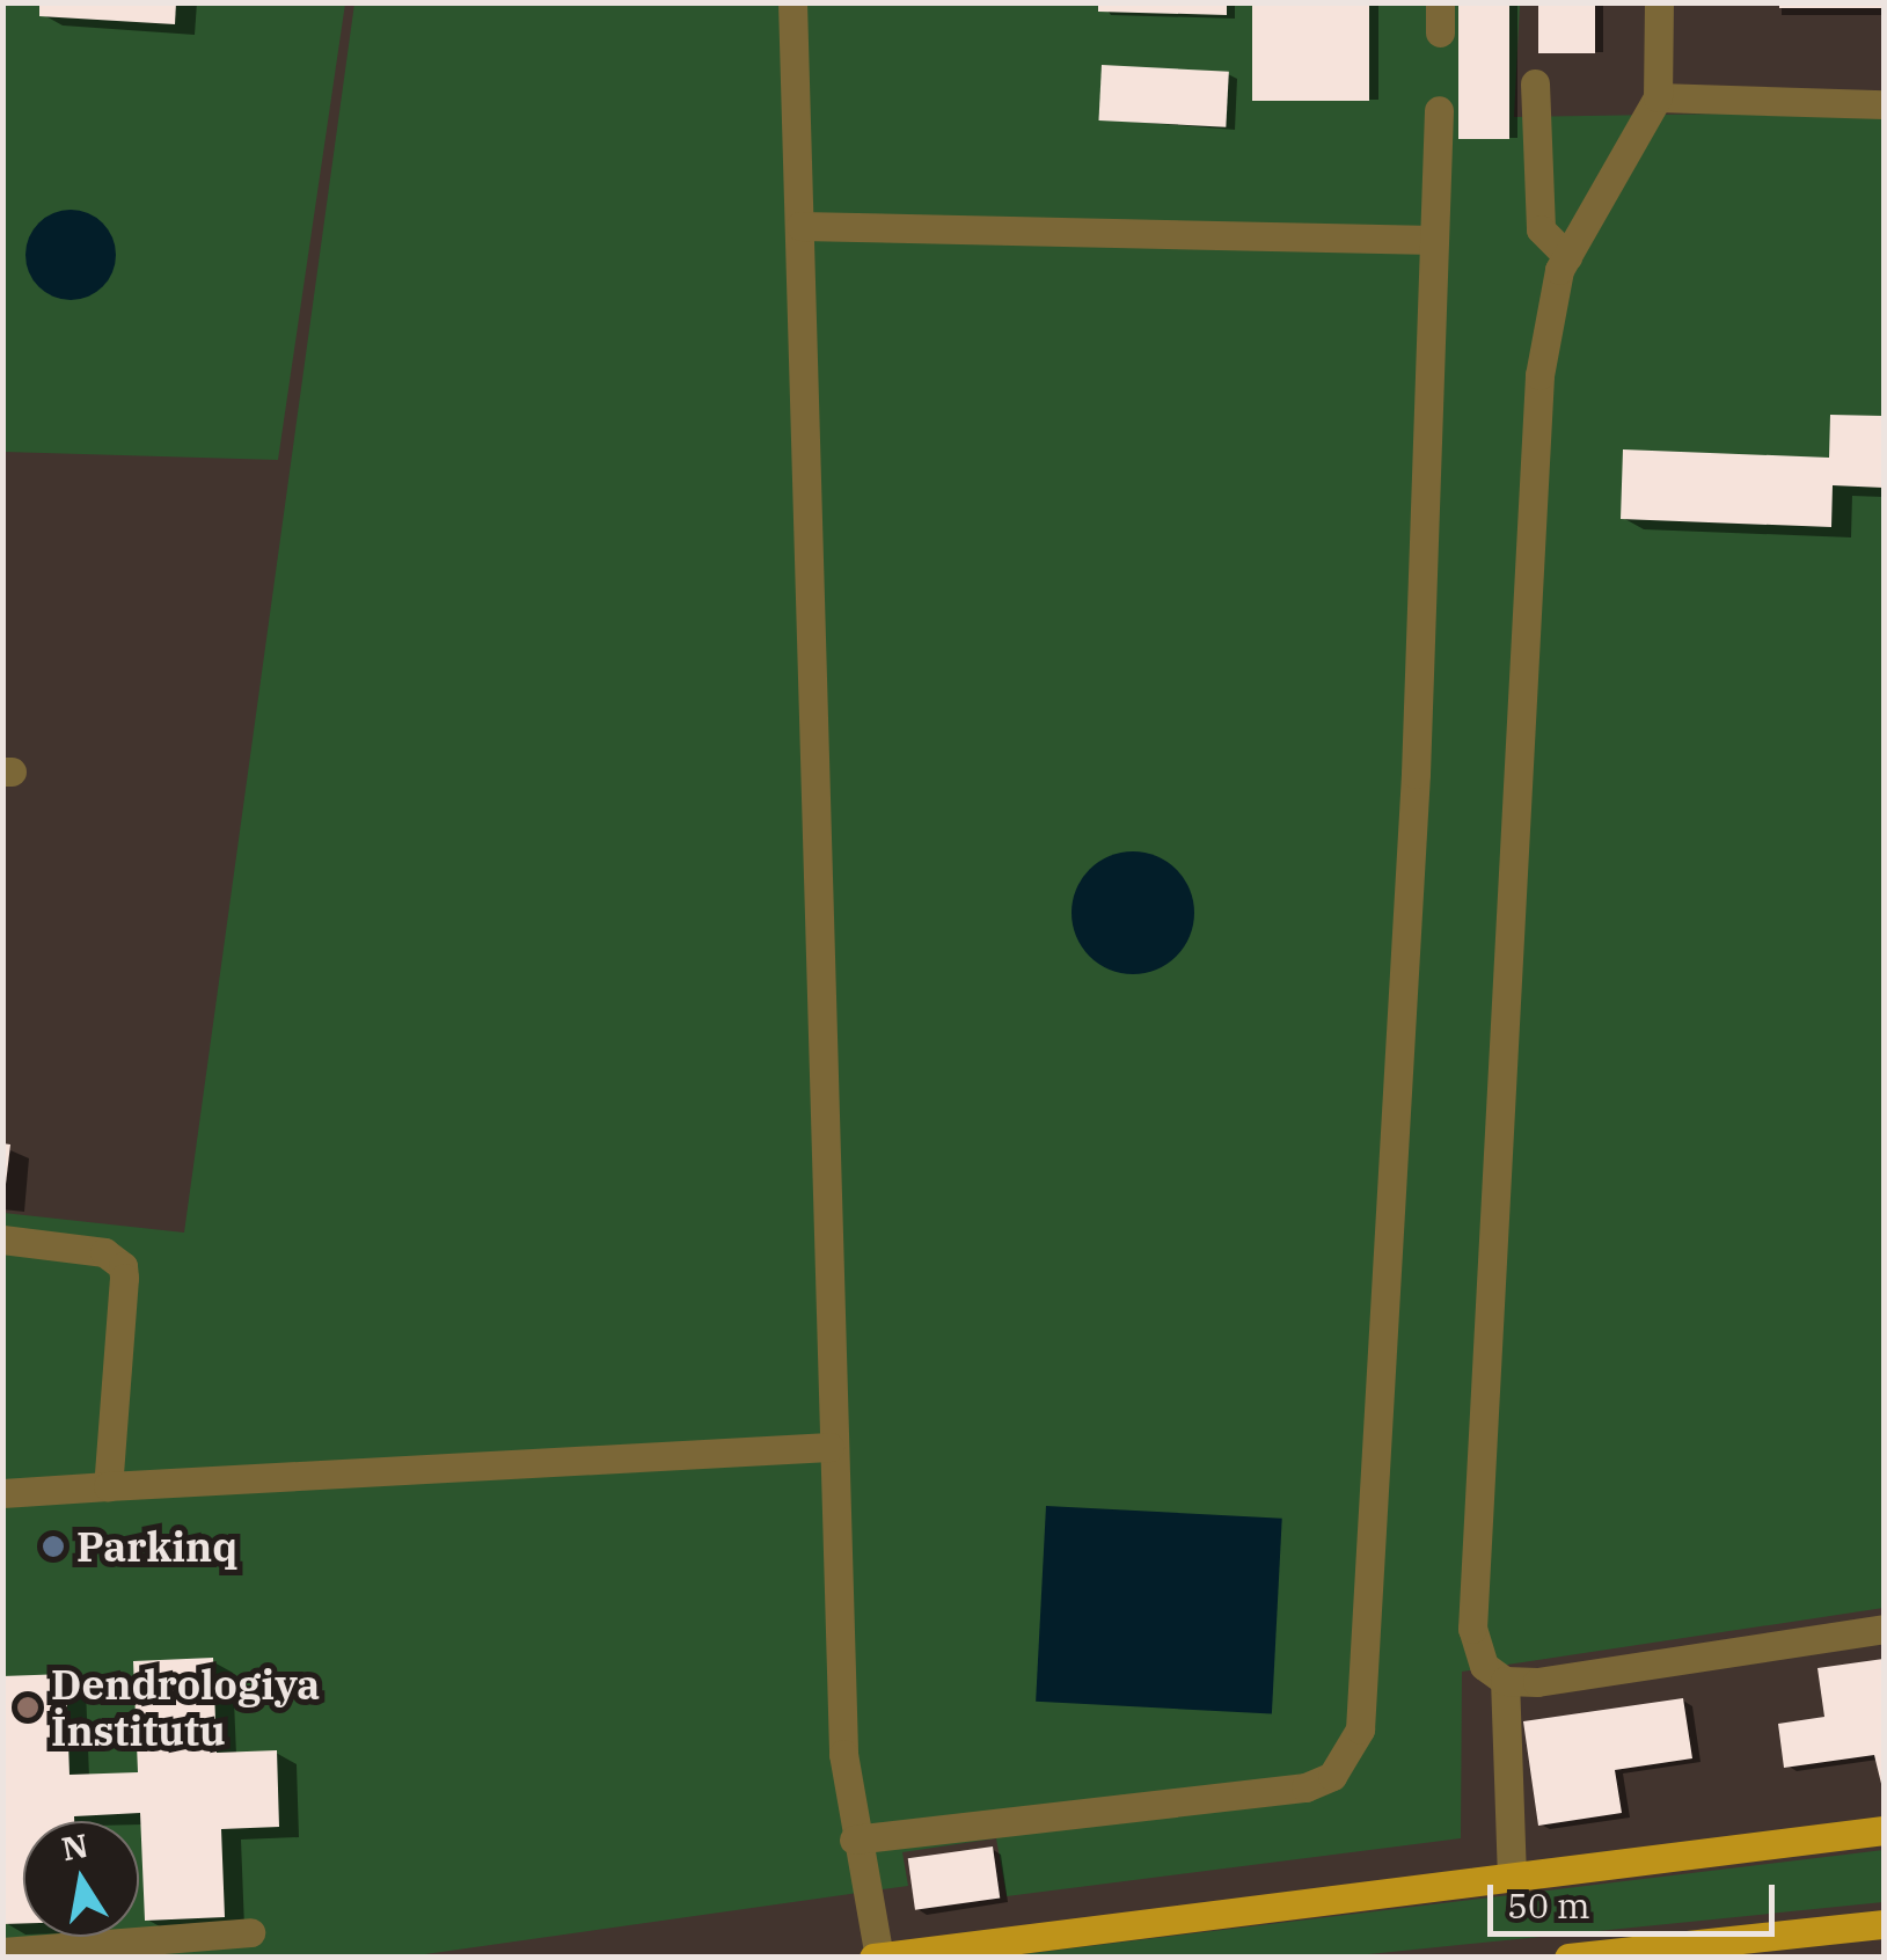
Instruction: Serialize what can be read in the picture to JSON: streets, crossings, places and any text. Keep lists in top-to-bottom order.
{
  "places": ["Parkinq", "Dendrologiya İnstitutu"],
  "scale_bar": "50 m",
  "north": "top"
}
